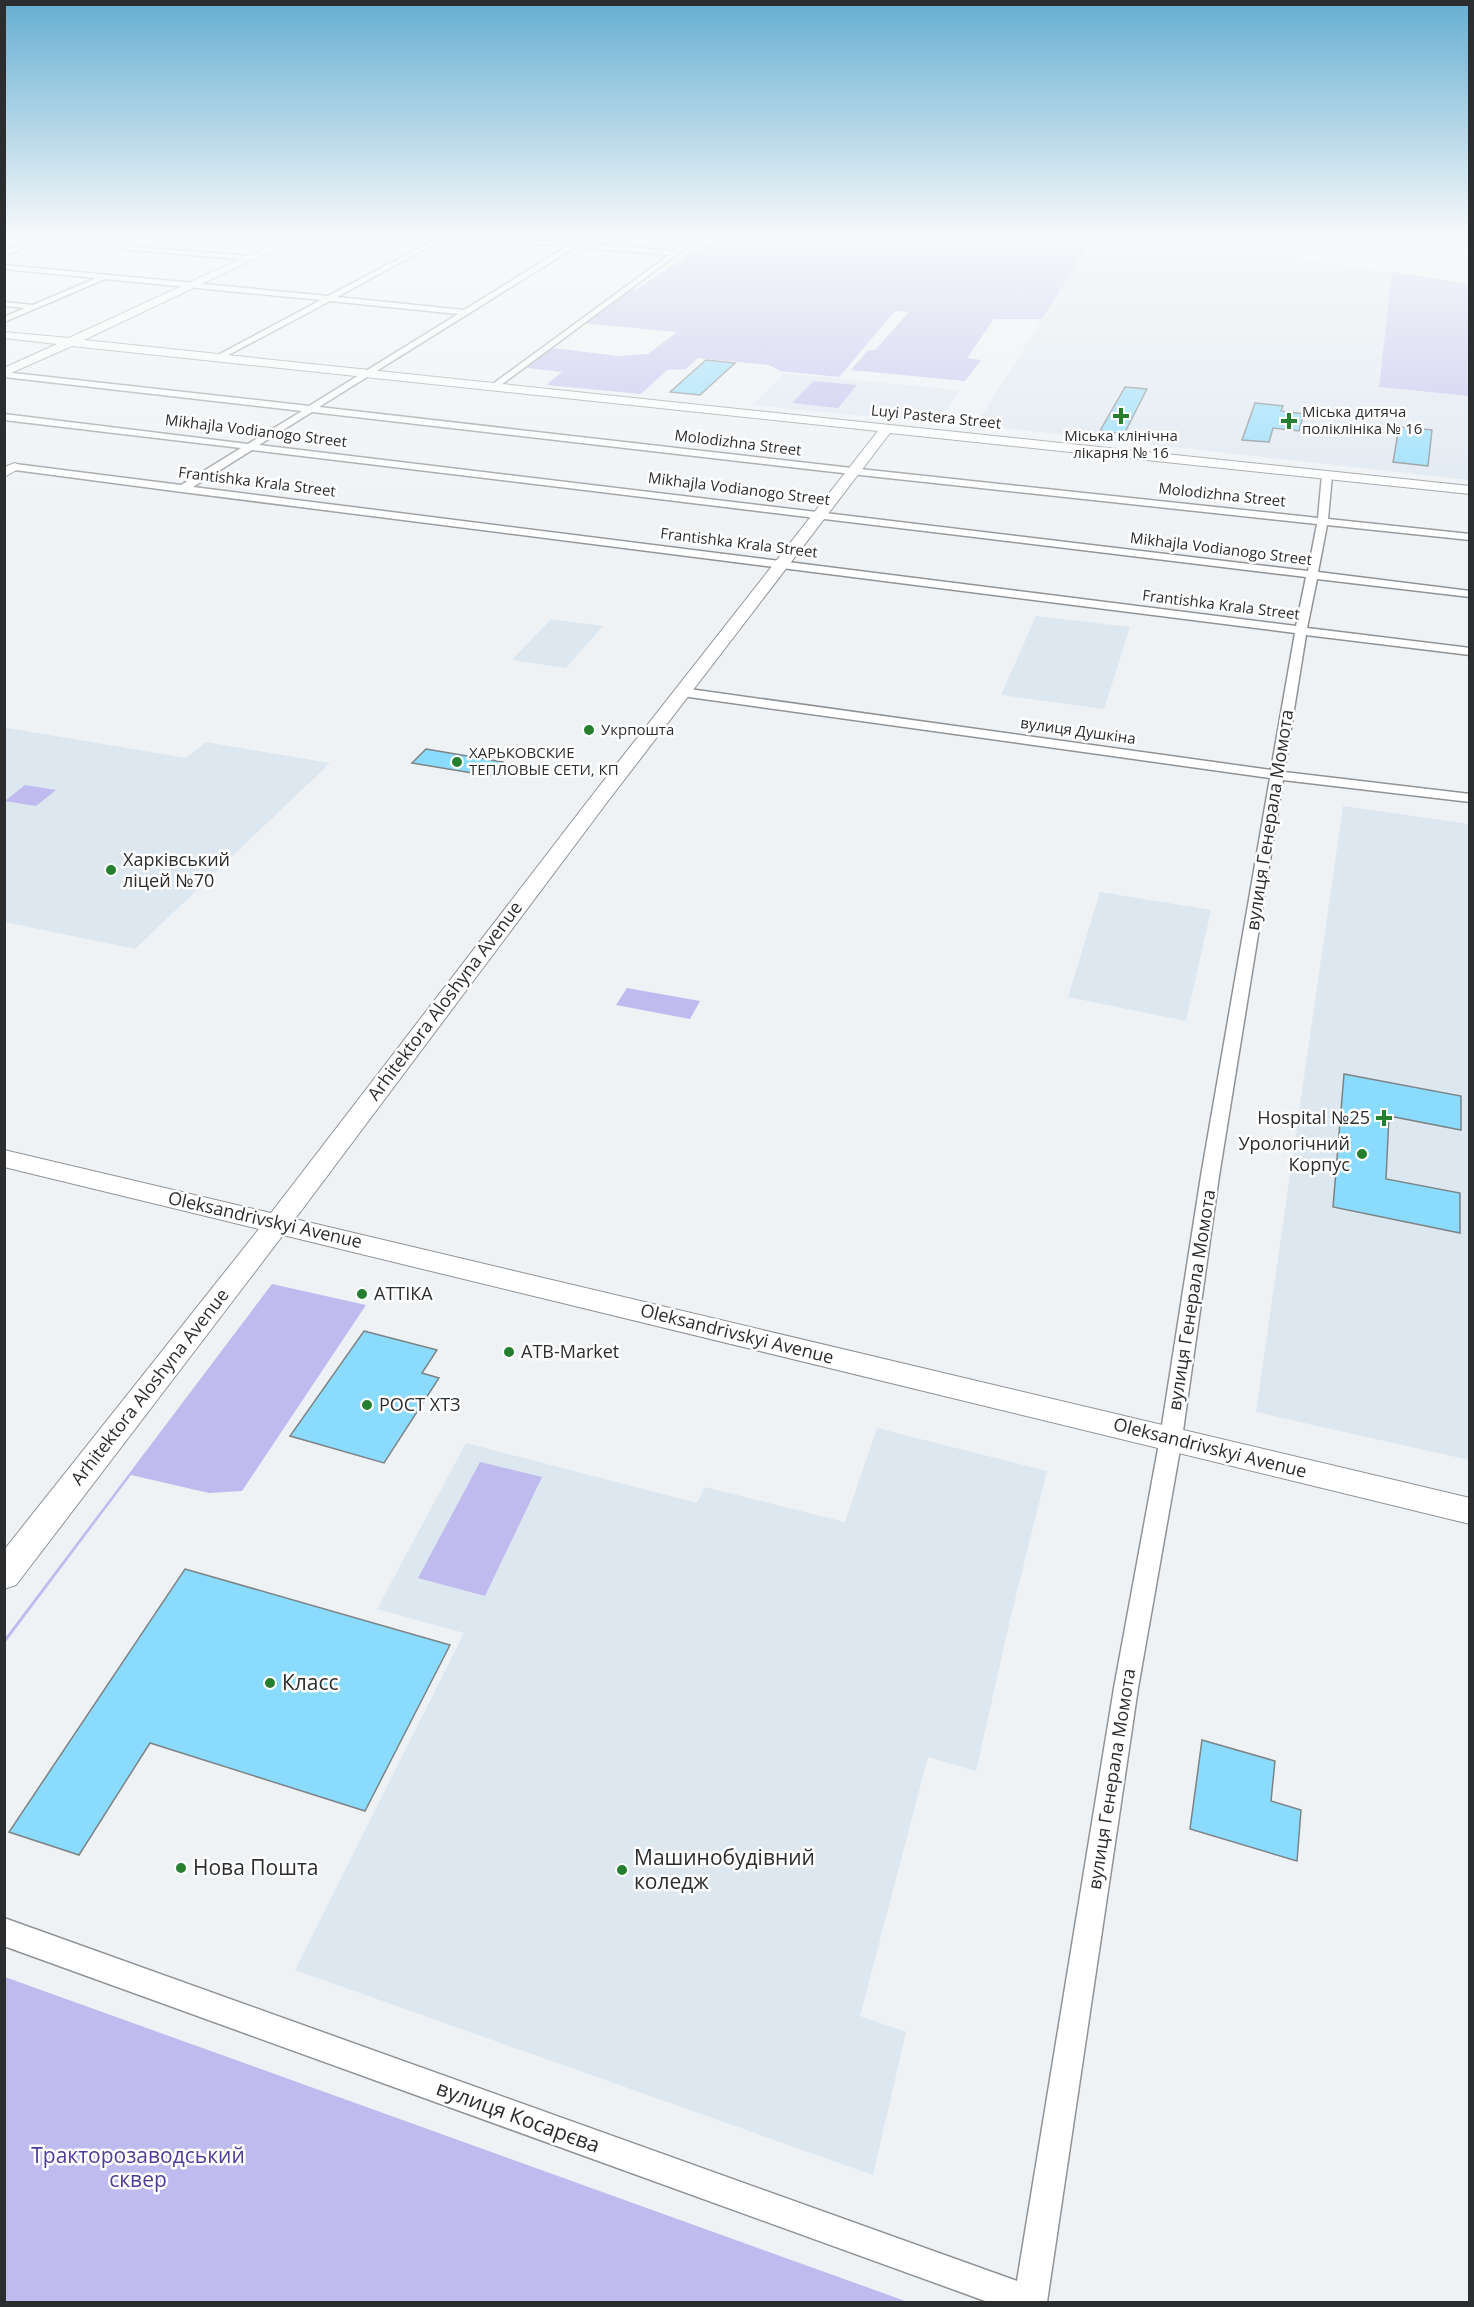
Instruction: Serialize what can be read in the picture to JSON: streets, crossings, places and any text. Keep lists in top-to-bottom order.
{
  "streets": {
    "street": [
      "Luyi Pastera Street",
      "Mikhajla Vodianogo Street",
      "Molodizhna Street",
      "Frantishka Krala Street",
      "вулиця Душкіна",
      "вулиця Генерала Момота",
      "Arhitektora Aloshyna Avenue",
      "Oleksandrivskyi Avenue",
      "вулиця Косарєва"
    ]
  },
  "crossings": [
    ["Luyi Pastera Street", "вулиця Генерала Момота"],
    ["Luyi Pastera Street", "Arhitektora Aloshyna Avenue"],
    ["Mikhajla Vodianogo Street", "вулиця Генерала Момота"],
    ["Mikhajla Vodianogo Street", "Arhitektora Aloshyna Avenue"],
    ["Molodizhna Street", "вулиця Генерала Момота"],
    ["Molodizhna Street", "Arhitektora Aloshyna Avenue"],
    ["Frantishka Krala Street", "вулиця Генерала Момота"],
    ["Frantishka Krala Street", "Arhitektora Aloshyna Avenue"],
    ["вулиця Душкіна", "вулиця Генерала Момота"],
    ["вулиця Душкіна", "Arhitektora Aloshyna Avenue"],
    ["вулиця Генерала Момота", "Oleksandrivskyi Avenue"],
    ["вулиця Генерала Момота", "вулиця Косарєва"],
    ["Arhitektora Aloshyna Avenue", "Oleksandrivskyi Avenue"]
  ],
  "parks": ["Тракторозаводський сквер"],
  "places": {
    "health": ["Міська клінічна лікарня № 16", "Міська дитяча поліклініка № 16", "Hospital №25"],
    "other": [
      "Укрпошта",
      "ХАРЬКОВСКИЕ ТЕПЛОВЫЕ СЕТИ, КП",
      "Харківський ліцей №70",
      "Урологічний Корпус",
      "АТТІКА",
      "ATB-Market",
      "РОСТ ХТЗ",
      "Класс",
      "Нова Пошта",
      "Машинобудівний коледж"
    ]
  }
}
